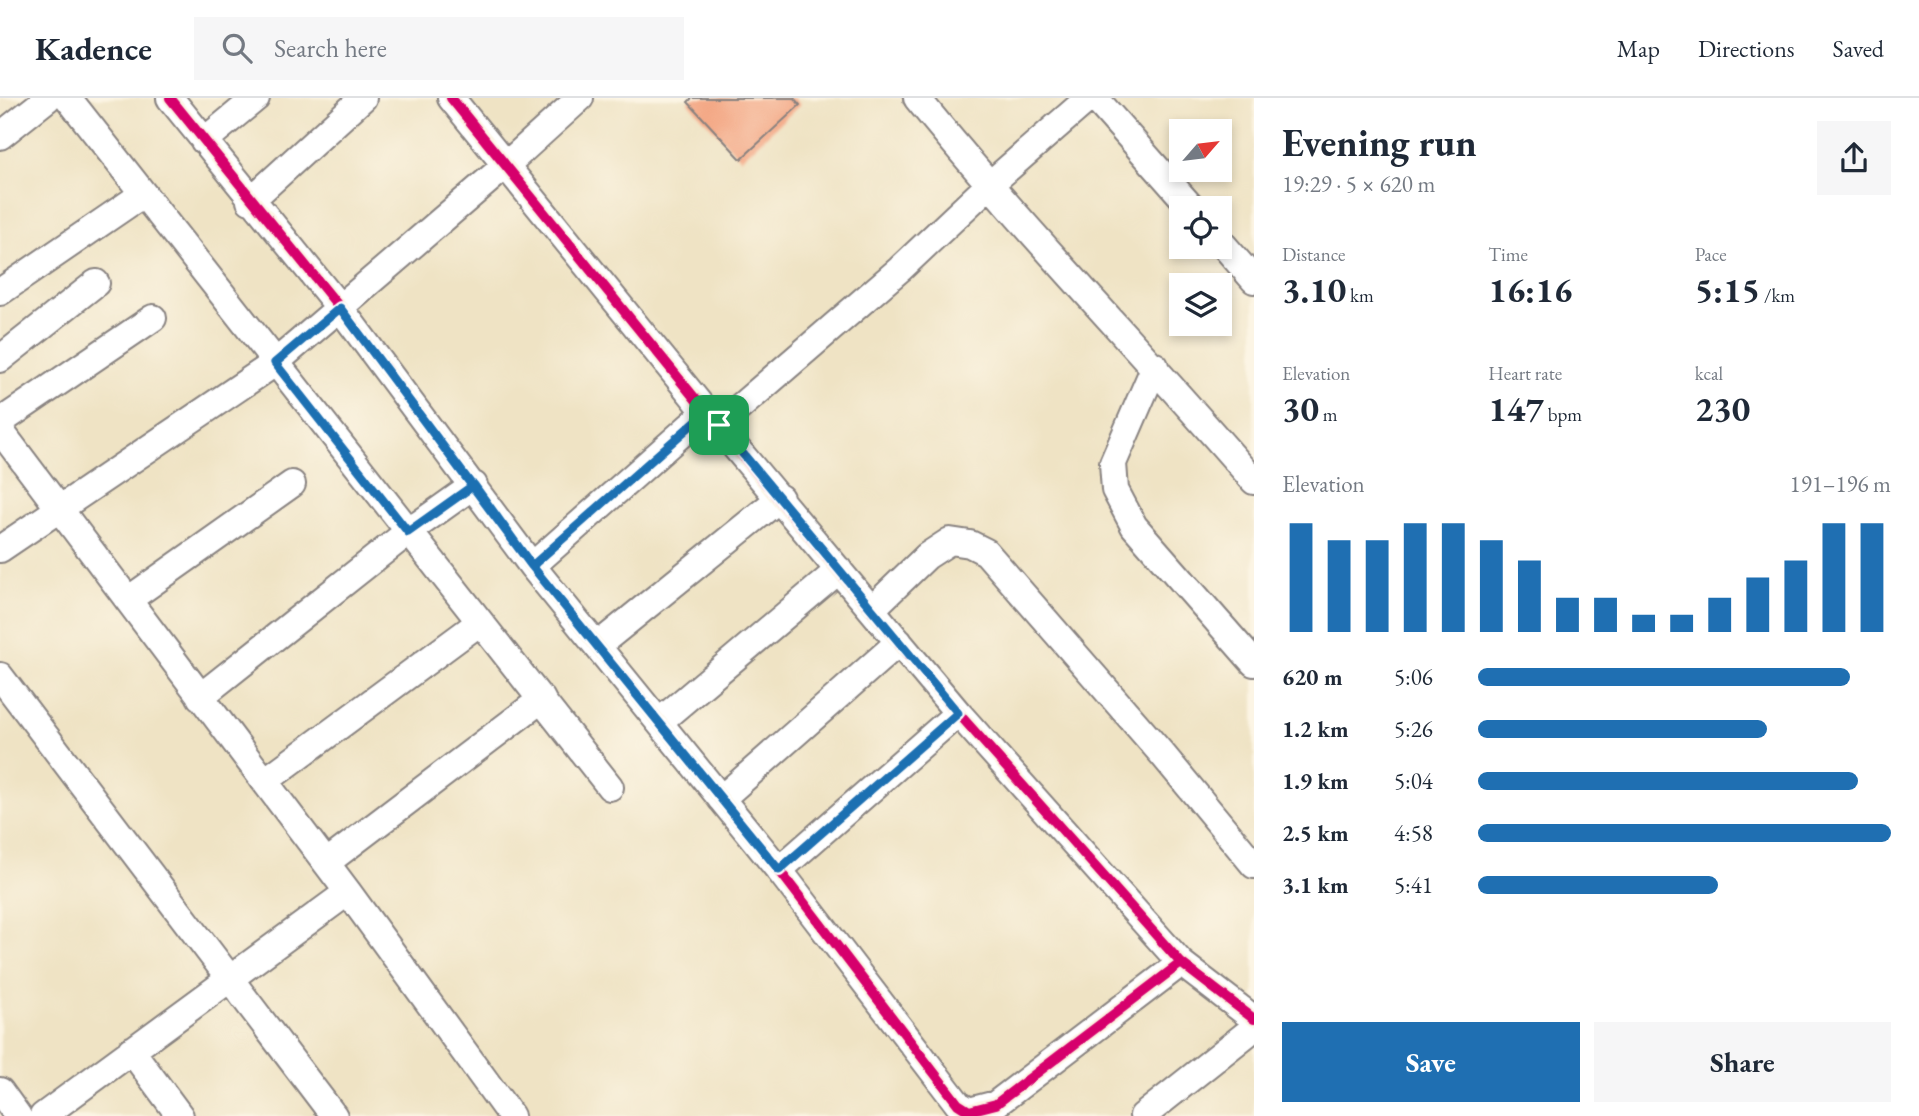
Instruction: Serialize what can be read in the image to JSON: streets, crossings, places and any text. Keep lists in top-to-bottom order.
{
  "north": "top right",
  "page": {
    "header": "Kadence",
    "search": "Search here",
    "nav": ["Map", "Directions", "Saved"],
    "heading": ["Evening run", "19:29 · 5 × 620 m"],
    "stats": [
      ["Distance", "3.10 km"],
      ["Time", "16:16"],
      ["Pace", "5:15 /km"],
      ["Elevation", "30 m"],
      ["Heart rate", "147 bpm"],
      ["kcal", "230"]
    ],
    "chart": ["Elevation", "191–196 m"],
    "list": [
      {
        "name": "620 m",
        "note": "5:06"
      },
      {
        "name": "1.2 km",
        "note": "5:26"
      },
      {
        "name": "1.9 km",
        "note": "5:04"
      },
      {
        "name": "2.5 km",
        "note": "4:58"
      },
      {
        "name": "3.1 km",
        "note": "5:41"
      }
    ],
    "buttons": ["Save", "Share"]
  }
}
